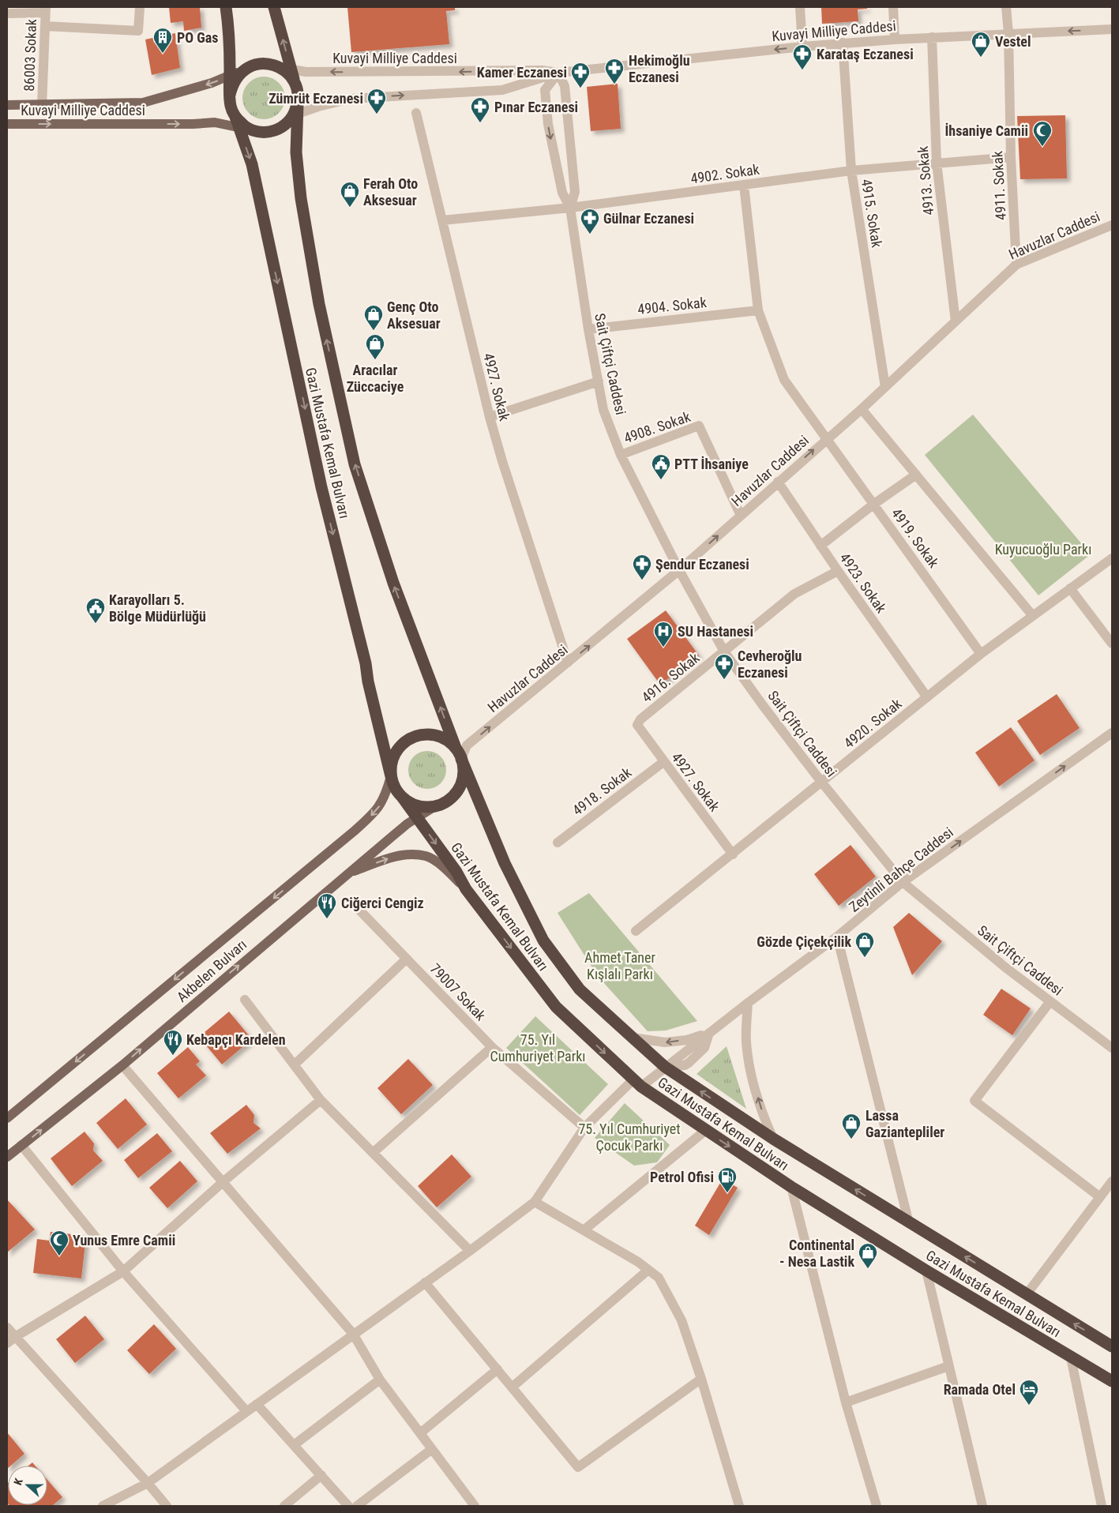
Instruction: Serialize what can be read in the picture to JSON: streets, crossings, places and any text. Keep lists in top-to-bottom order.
{
  "streets": {
    "highway": ["Gazi Mustafa Kemal Bulvarı"],
    "main road": ["Kuvayi Milliye Caddesi", "Akbelen Bulvarı"],
    "street": [
      "86003 Sokak",
      "4902. Sokak",
      "4913. Sokak",
      "4911. Sokak",
      "4915. Sokak",
      "Havuzlar Caddesi",
      "4904. Sokak",
      "Sait Çiftçi Caddesi",
      "4927. Sokak",
      "4908. Sokak",
      "4919. Sokak",
      "4923. Sokak",
      "4916. Sokak",
      "4920. Sokak",
      "4918. Sokak",
      "Zeytinli Bahçe Caddesi",
      "79007 Sokak"
    ]
  },
  "crossings": [
    ["Kuvayi Milliye Caddesi", "86003 Sokak"],
    ["Kuvayi Milliye Caddesi", "4913. Sokak"],
    ["Kuvayi Milliye Caddesi", "4911. Sokak"],
    ["Kuvayi Milliye Caddesi", "4915. Sokak"],
    ["Kuvayi Milliye Caddesi", "Sait Çiftçi Caddesi"],
    ["Kuvayi Milliye Caddesi", "Gazi Mustafa Kemal Bulvarı"],
    ["4902. Sokak", "4913. Sokak"],
    ["4902. Sokak", "4911. Sokak"],
    ["4902. Sokak", "4915. Sokak"],
    ["4902. Sokak", "Sait Çiftçi Caddesi"],
    ["4902. Sokak", "4927. Sokak"],
    ["4902. Sokak", "4919. Sokak"],
    ["4913. Sokak", "Havuzlar Caddesi"],
    ["4911. Sokak", "Havuzlar Caddesi"],
    ["4915. Sokak", "Havuzlar Caddesi"],
    ["Havuzlar Caddesi", "Sait Çiftçi Caddesi"],
    ["Havuzlar Caddesi", "4927. Sokak"],
    ["Havuzlar Caddesi", "4908. Sokak"],
    ["Havuzlar Caddesi", "Gazi Mustafa Kemal Bulvarı"],
    ["Havuzlar Caddesi", "4919. Sokak"],
    ["Havuzlar Caddesi", "4923. Sokak"],
    ["Havuzlar Caddesi", "Akbelen Bulvarı"],
    ["4904. Sokak", "Sait Çiftçi Caddesi"],
    ["4904. Sokak", "4919. Sokak"],
    ["Sait Çiftçi Caddesi", "4908. Sokak"],
    ["Sait Çiftçi Caddesi", "4916. Sokak"],
    ["Sait Çiftçi Caddesi", "4920. Sokak"],
    ["Sait Çiftçi Caddesi", "Zeytinli Bahçe Caddesi"],
    ["4927. Sokak", "4916. Sokak"],
    ["4927. Sokak", "4920. Sokak"],
    ["4927. Sokak", "4918. Sokak"],
    ["Gazi Mustafa Kemal Bulvarı", "Akbelen Bulvarı"],
    ["4919. Sokak", "4920. Sokak"],
    ["4923. Sokak", "4916. Sokak"],
    ["4923. Sokak", "4920. Sokak"]
  ],
  "one_way": ["Havuzlar Caddesi", "Zeytinli Bahçe Caddesi"],
  "parks": [
    "Kuyucuoğlu Parkı",
    "Ahmet Taner Kışlalı Parkı",
    "75. Yıl Cumhuriyet Parkı",
    "75. Yıl Cumhuriyet Çocuk Parkı"
  ],
  "places": {
    "building": ["PO Gas"],
    "shop": [
      "Vestel",
      "Ferah Oto Aksesuar",
      "Genç Oto Aksesuar",
      "Aracılar Züccaciye",
      "Gözde Çiçekçilik",
      "Lassa Gaziantepliler",
      "Continental - Nesa Lastik"
    ],
    "pharmacy": [
      "Karataş Eczanesi",
      "Hekimoğlu Eczanesi",
      "Kamer Eczanesi",
      "Zümrüt Eczanesi",
      "Pınar Eczanesi",
      "Gülnar Eczanesi",
      "Şendur Eczanesi",
      "Cevheroğlu Eczanesi"
    ],
    "mosque": ["İhsaniye Camii", "Yunus Emre Camii"],
    "public building": ["PTT İhsaniye", "Karayolları 5. Bölge Müdürlüğü"],
    "hospital": ["SU Hastanesi"],
    "restaurant": ["Ciğerci Cengiz", "Kebapçı Kardelen"],
    "fuel station": ["Petrol Ofisi"],
    "hotel": ["Ramada Otel"]
  },
  "north": "left"
}
